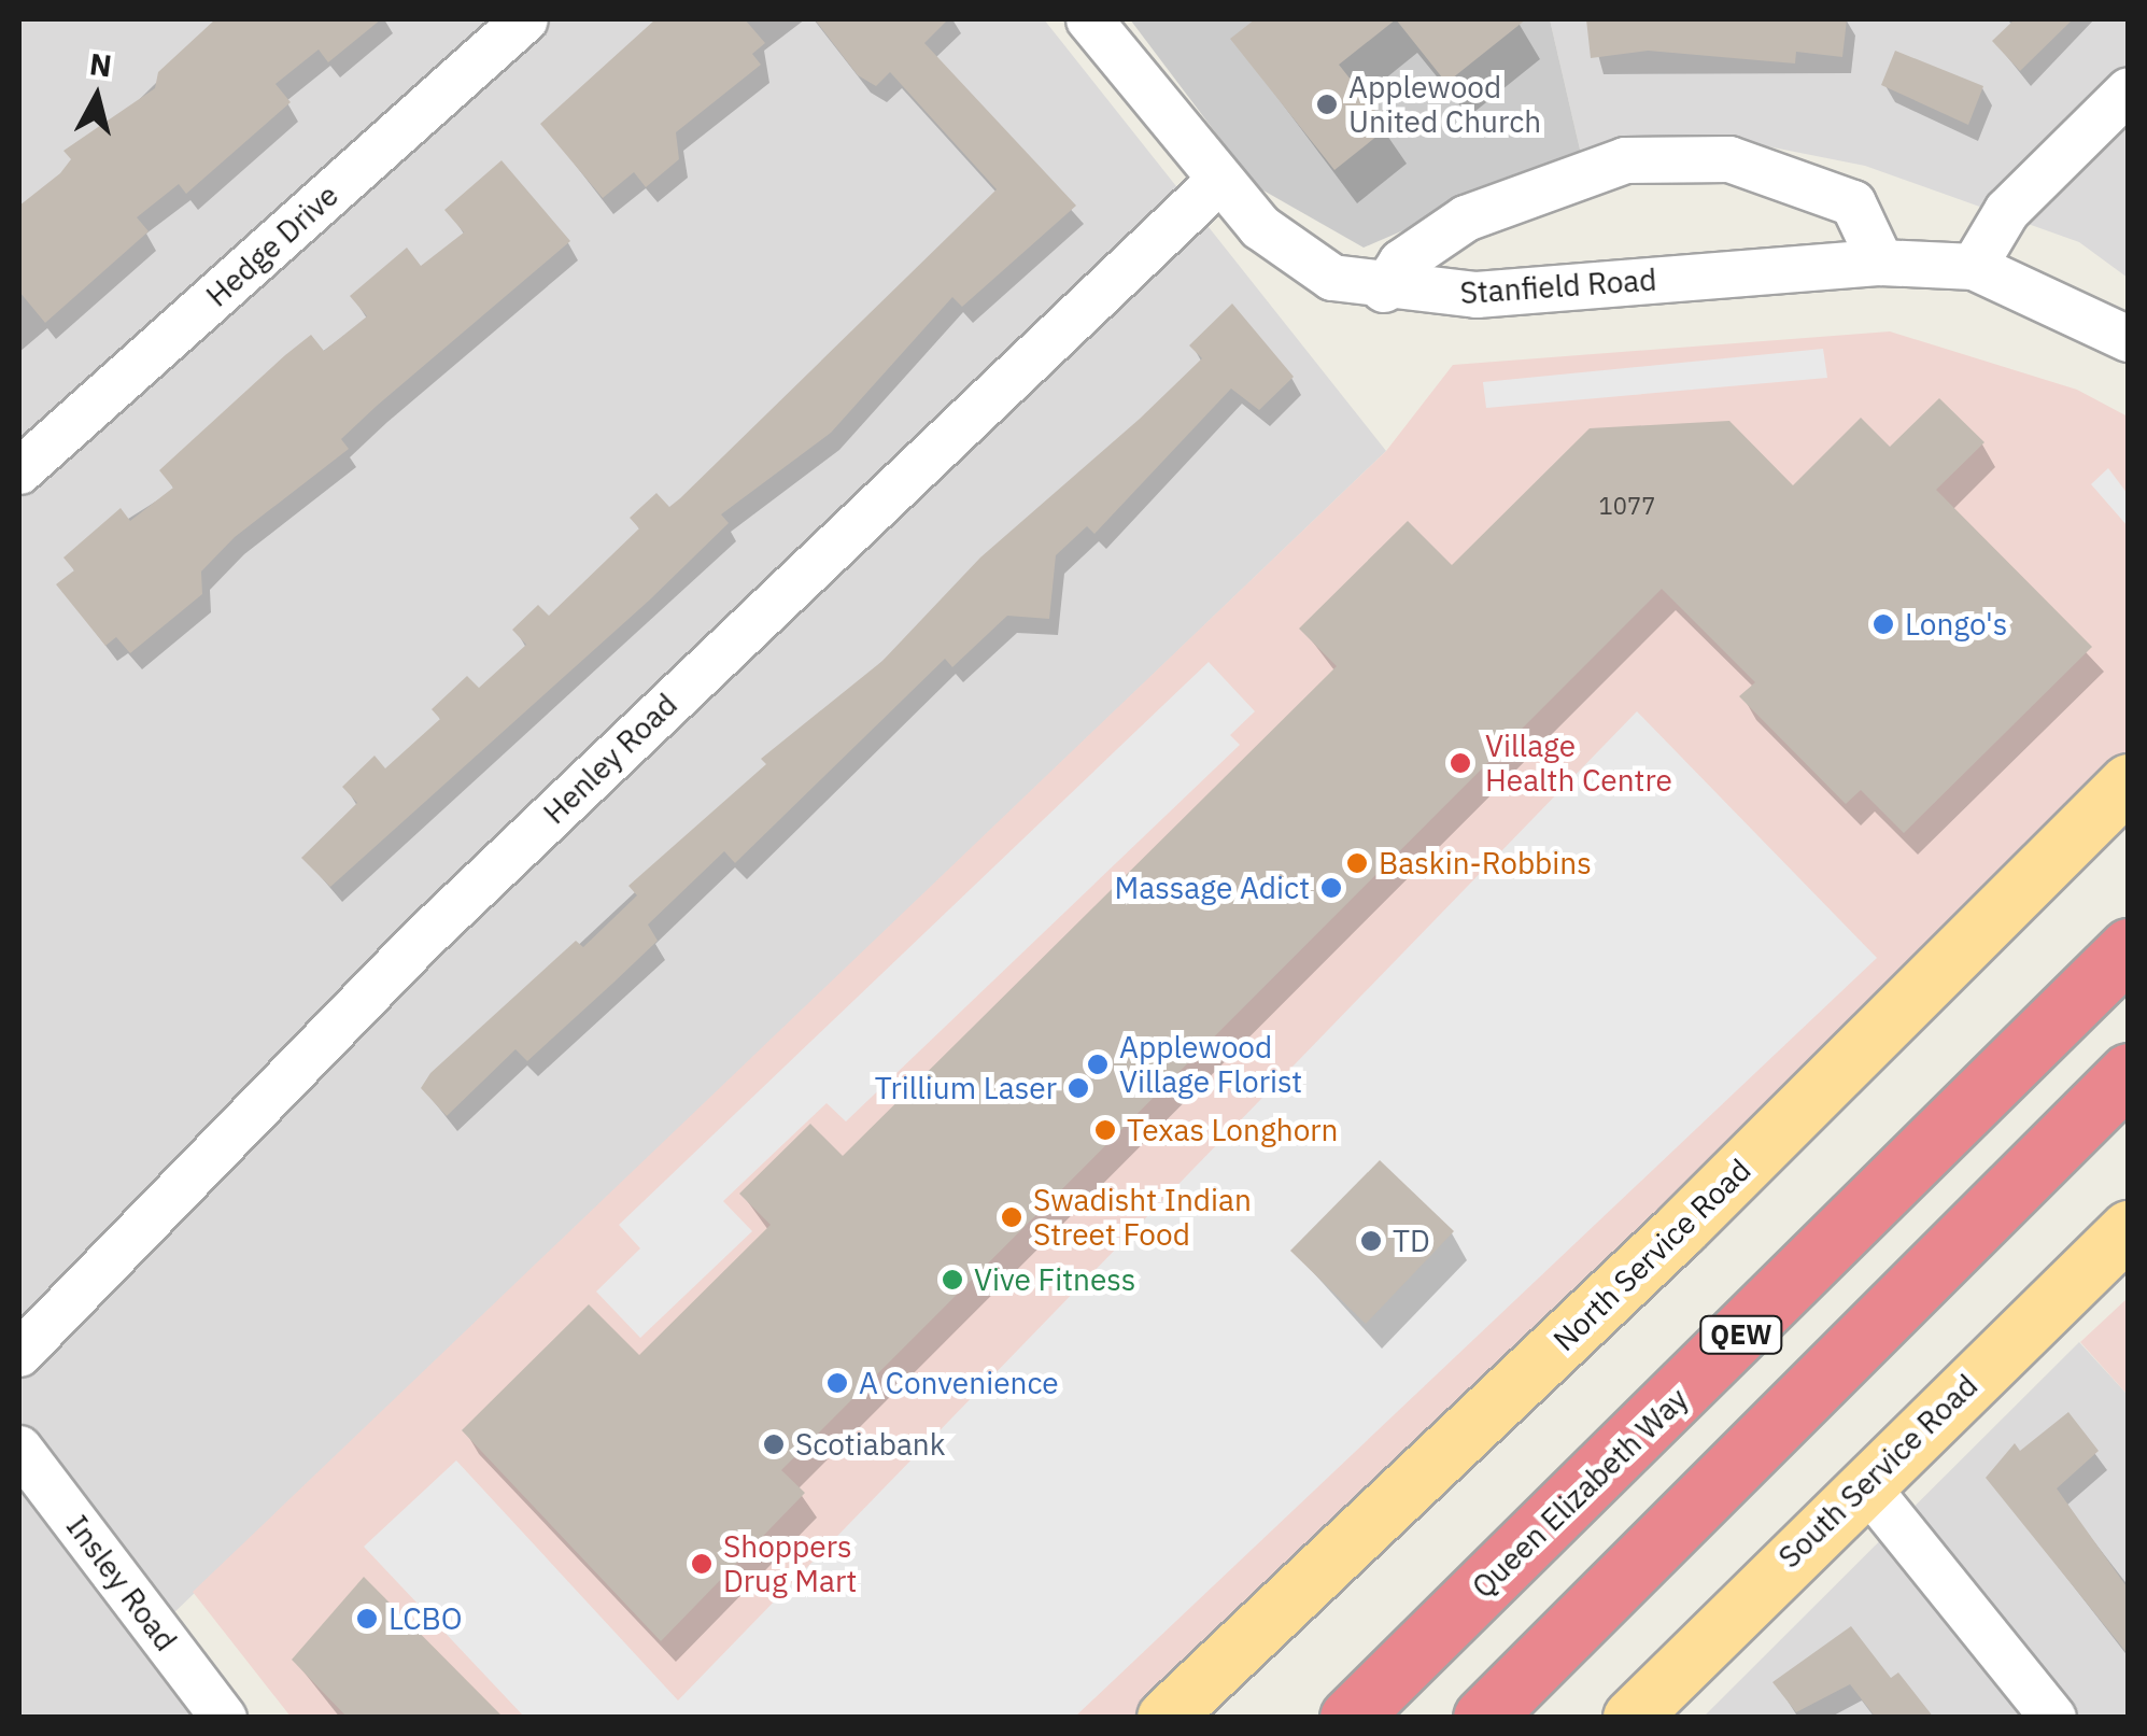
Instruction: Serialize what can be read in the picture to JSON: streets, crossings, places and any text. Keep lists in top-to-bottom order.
{
  "streets": {
    "highway": ["QEW", "Queen Elizabeth Way"],
    "main road": ["North Service Road", "South Service Road"],
    "street": [
      "Hedge Drive",
      "Stanfield Road",
      "Henley Road",
      "Insley Road"
    ]
  },
  "crossings": [
    ["Stanfield Road", "Henley Road"]
  ],
  "places": [
    "Applewood United Church",
    "Longo's",
    "Village Health Centre",
    "Baskin-Robbins",
    "Massage Adict",
    "Applewood Village Florist",
    "Trillium Laser",
    "Texas Longhorn",
    "Swadisht Indian Street Food",
    "TD",
    "Vive Fitness",
    "A Convenience",
    "Scotiabank",
    "Shoppers Drug Mart",
    "LCBO"
  ],
  "house_numbers": ["1077"],
  "north": "top"
}
